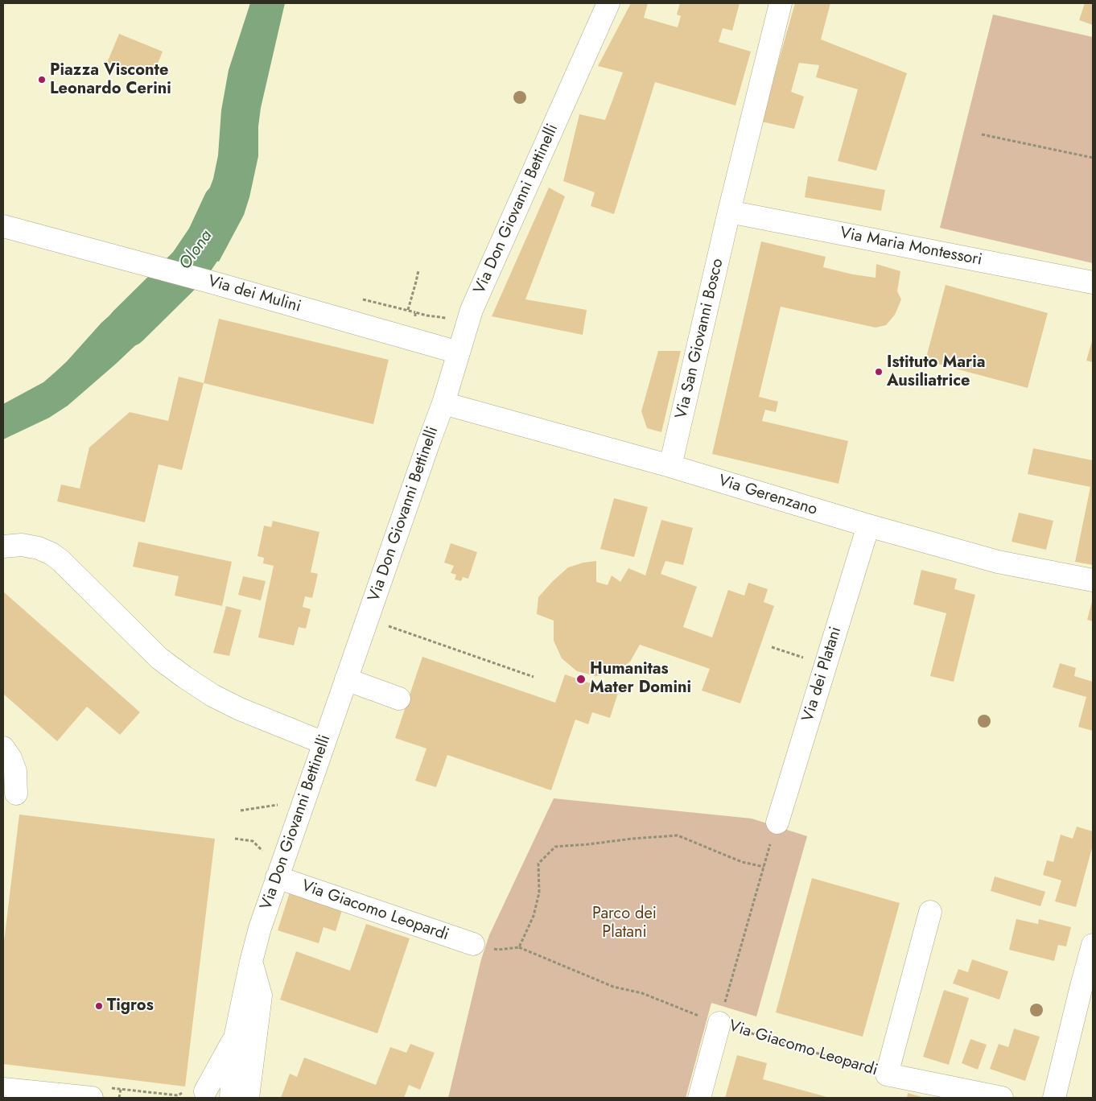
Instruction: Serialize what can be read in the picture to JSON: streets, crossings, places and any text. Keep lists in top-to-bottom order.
{
  "streets": {
    "street": [
      "Via Don Giovanni Bettinelli",
      "Via Maria Montessori",
      "Via dei Mulini",
      "Via San Giovanni Bosco",
      "Via Gerenzano",
      "Via dei Platani",
      "Via Giacomo Leopardi"
    ]
  },
  "crossings": [
    ["Via Don Giovanni Bettinelli", "Via dei Mulini"],
    ["Via Don Giovanni Bettinelli", "Via Gerenzano"],
    ["Via Don Giovanni Bettinelli", "Via Giacomo Leopardi"],
    ["Via Maria Montessori", "Via San Giovanni Bosco"],
    ["Via San Giovanni Bosco", "Via Gerenzano"],
    ["Via Gerenzano", "Via dei Platani"]
  ],
  "water": ["Olona"],
  "parks": ["Parco dei Platani"],
  "places": [
    "Piazza Visconte Leonardo Cerini",
    "Istituto Maria Ausiliatrice",
    "Humanitas Mater Domini",
    "Tigros"
  ]
}
